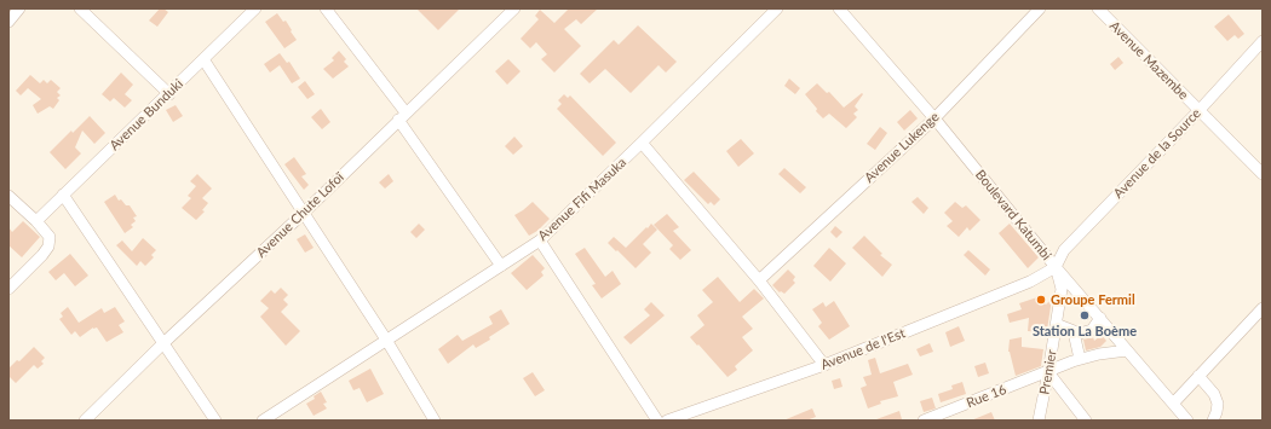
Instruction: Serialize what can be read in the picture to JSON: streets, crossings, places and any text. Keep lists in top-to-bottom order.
{
  "streets": {
    "street": [
      "Avenue Mazembe",
      "Avenue Bunduki",
      "Avenue Lukenge",
      "Avenue de la Source",
      "Avenue Fifi Masuka",
      "Avenue Chute Lofoï",
      "Boulevard Katumbi",
      "Avenue de l'Est",
      "Premier",
      "Rue 16"
    ]
  },
  "crossings": [
    ["Avenue Mazembe", "Avenue de la Source"],
    ["Avenue Lukenge", "Boulevard Katumbi"],
    ["Avenue de la Source", "Boulevard Katumbi"],
    ["Avenue de la Source", "Avenue de l'Est"],
    ["Avenue de la Source", "Premier"],
    ["Boulevard Katumbi", "Avenue de l'Est"],
    ["Boulevard Katumbi", "Premier"],
    ["Boulevard Katumbi", "Rue 16"],
    ["Avenue de l'Est", "Premier"],
    ["Premier", "Rue 16"]
  ],
  "places": ["Groupe Fermil", "Station La Boème"]
}
